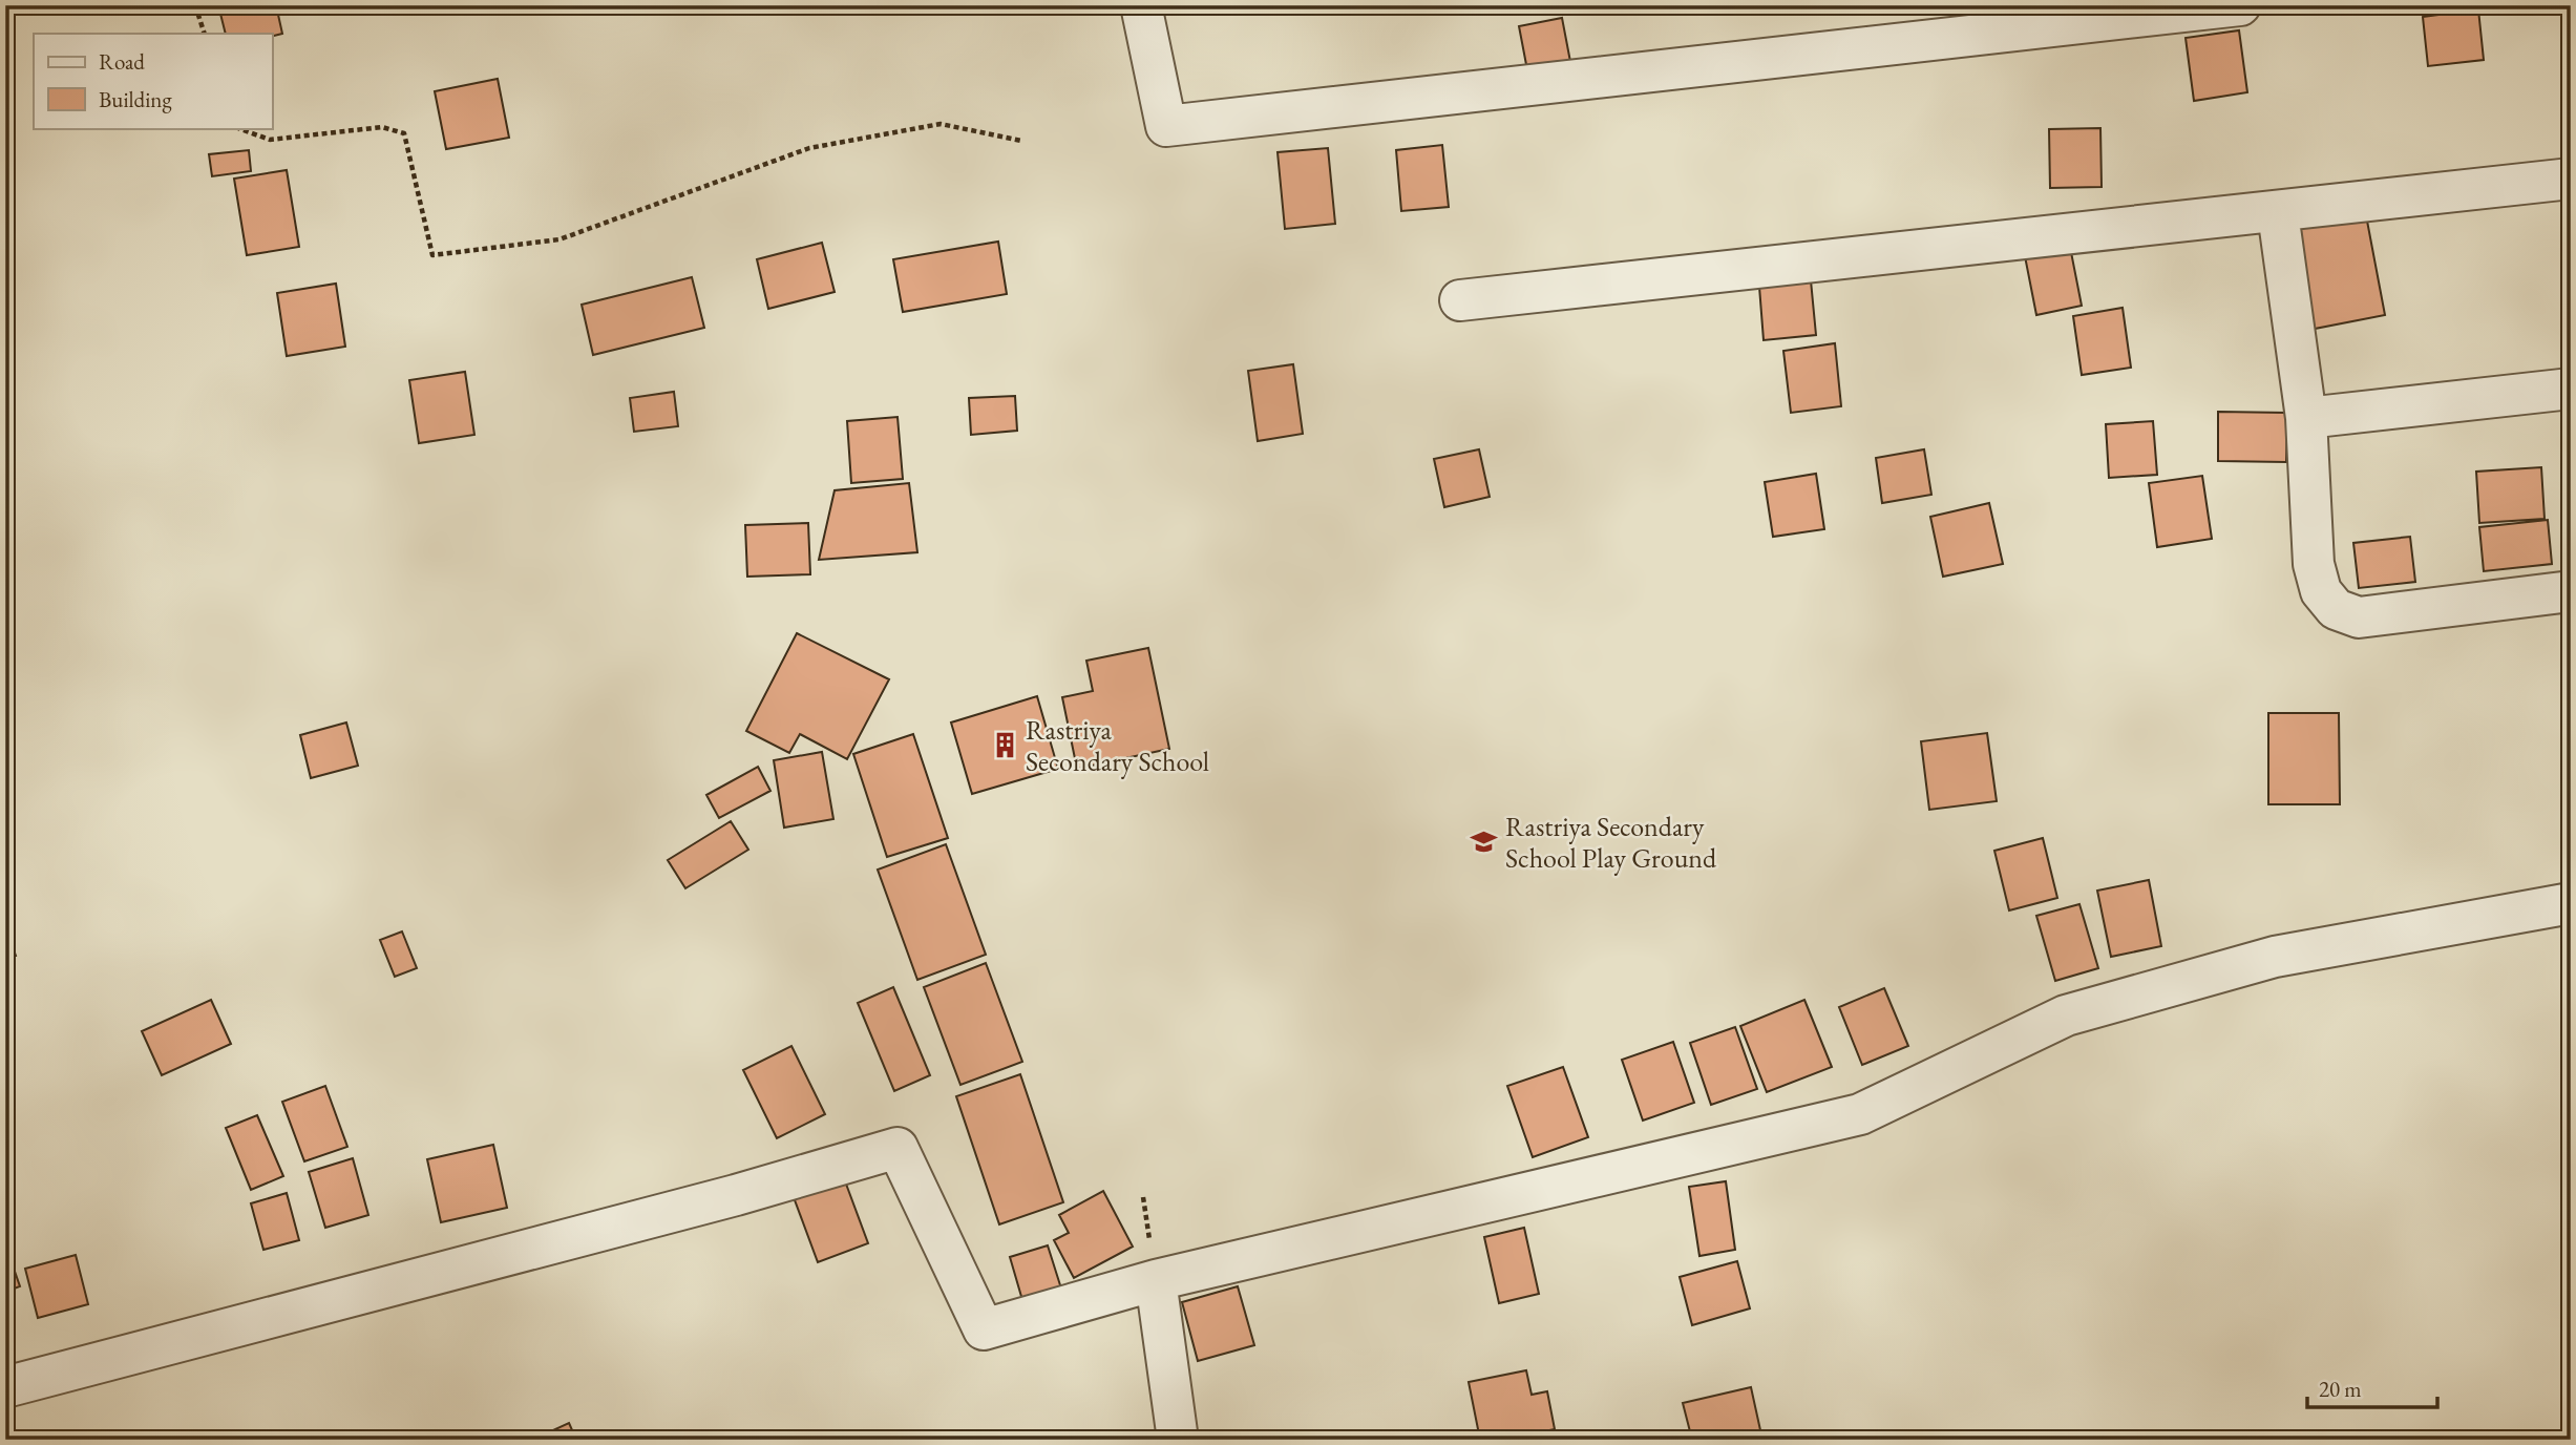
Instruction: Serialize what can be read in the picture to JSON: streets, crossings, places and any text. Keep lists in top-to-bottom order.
{
  "places": {
    "building": ["Rastriya Secondary School"],
    "school or university": ["Rastriya Secondary School Play Ground"]
  },
  "legend": ["Road", "Building"],
  "scale_bar": "20 m"
}
